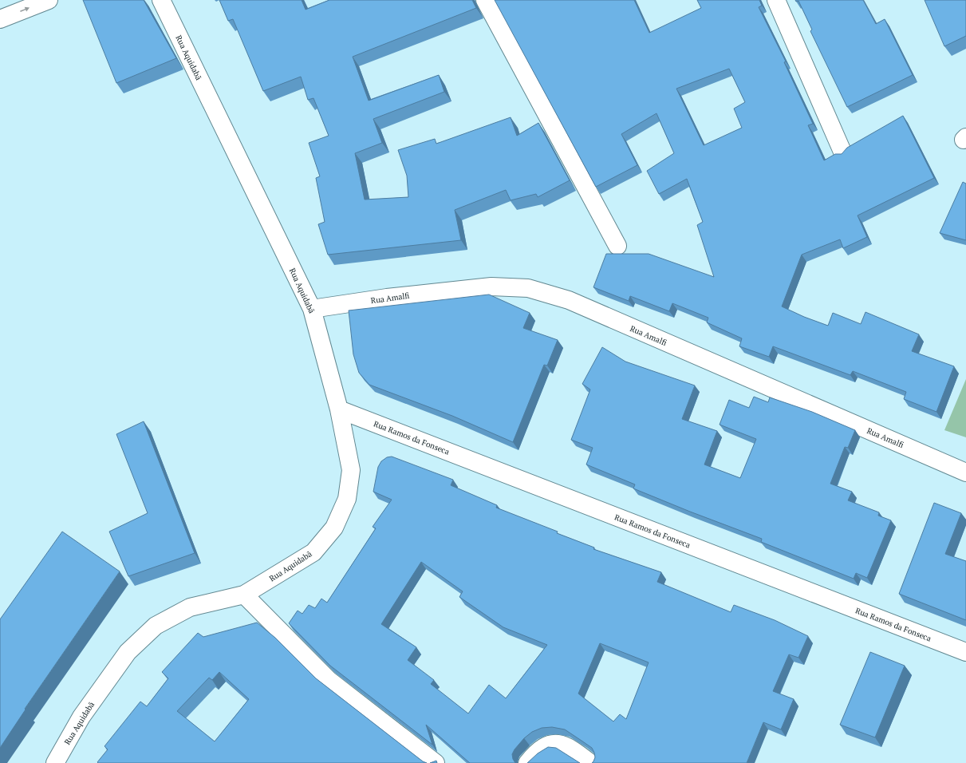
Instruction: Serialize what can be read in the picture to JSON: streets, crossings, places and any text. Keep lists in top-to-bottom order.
{
  "streets": {
    "street": ["Rua Aquidabã", "Rua Amalfi", "Rua Ramos da Fonseca"]
  },
  "crossings": [
    ["Rua Aquidabã", "Rua Amalfi"],
    ["Rua Aquidabã", "Rua Ramos da Fonseca"]
  ]
}
